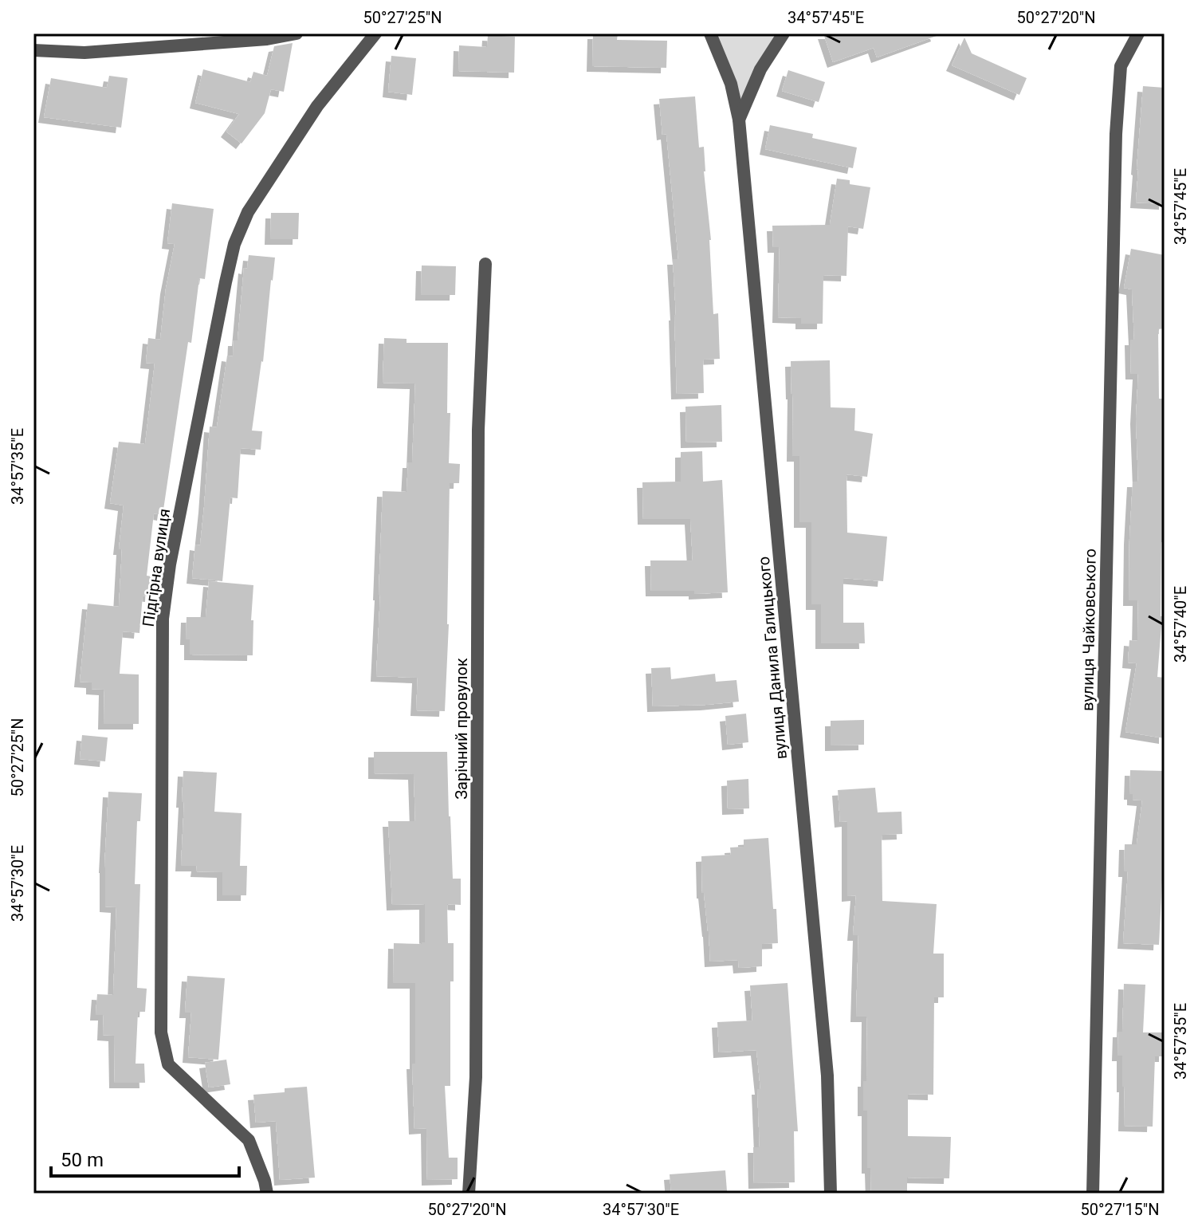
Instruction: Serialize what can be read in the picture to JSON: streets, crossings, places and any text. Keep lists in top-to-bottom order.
{
  "streets": {
    "street": [
      "Підгірна вулиця",
      "вулиця Чайковського",
      "вулиця Данила Галицького",
      "Зарічний провулок"
    ]
  },
  "scale_bar": "50 m",
  "coordinates": [
    "50°27'25\"N",
    "34°57'45\"E",
    "50°27'20\"N",
    "34°57'35\"E",
    "34°57'40\"E",
    "34°57'30\"E",
    "50°27'15\"N"
  ]
}
